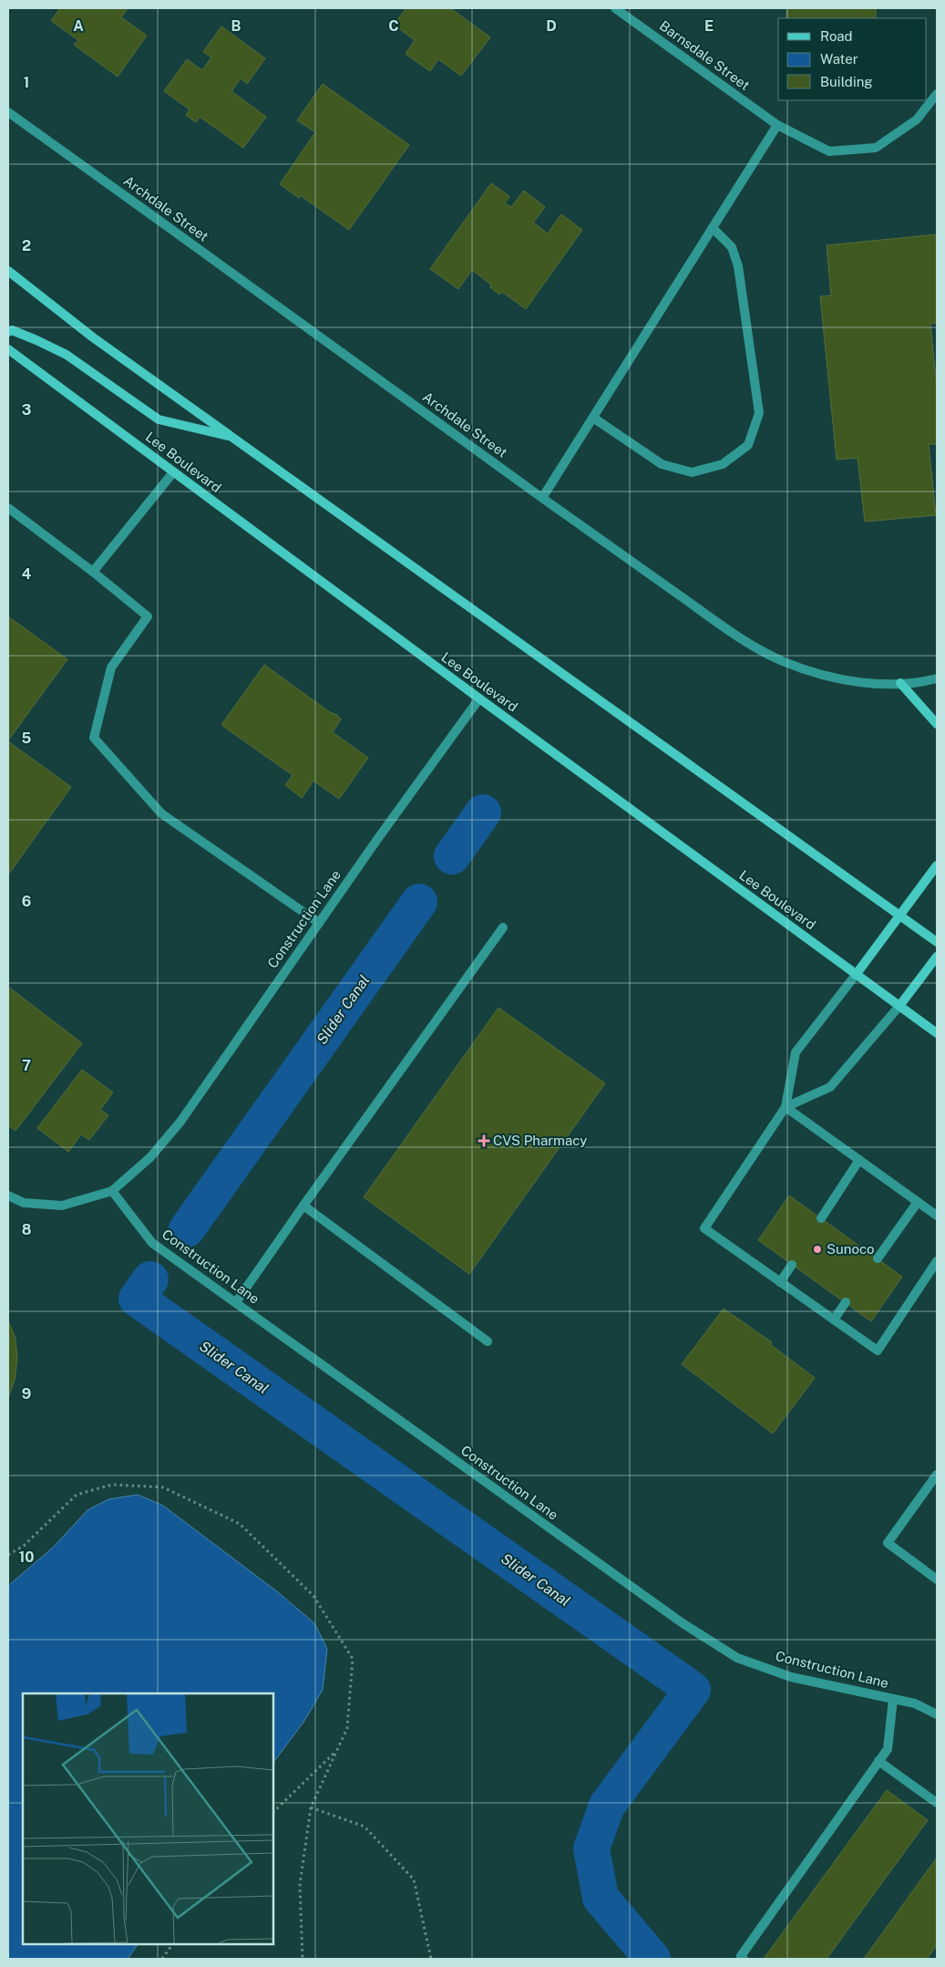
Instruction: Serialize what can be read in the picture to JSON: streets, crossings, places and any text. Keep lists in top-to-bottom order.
{
  "streets": {
    "main road": ["Lee Boulevard"],
    "street": ["Barnsdale Street", "Archdale Street", "Construction Lane"]
  },
  "crossings": [
    ["Lee Boulevard", "Construction Lane"]
  ],
  "water": ["Slider Canal"],
  "places": {
    "health": ["CVS Pharmacy"],
    "other": ["Sunoco"]
  },
  "legend": ["Road", "Water", "Building"],
  "grid": {
    "columns": [
      "A",
      "B",
      "C",
      "D",
      "E"
    ],
    "rows": [
      "1",
      "2",
      "3",
      "4",
      "5",
      "6",
      "7",
      "8",
      "9",
      "10"
    ]
  }
}
